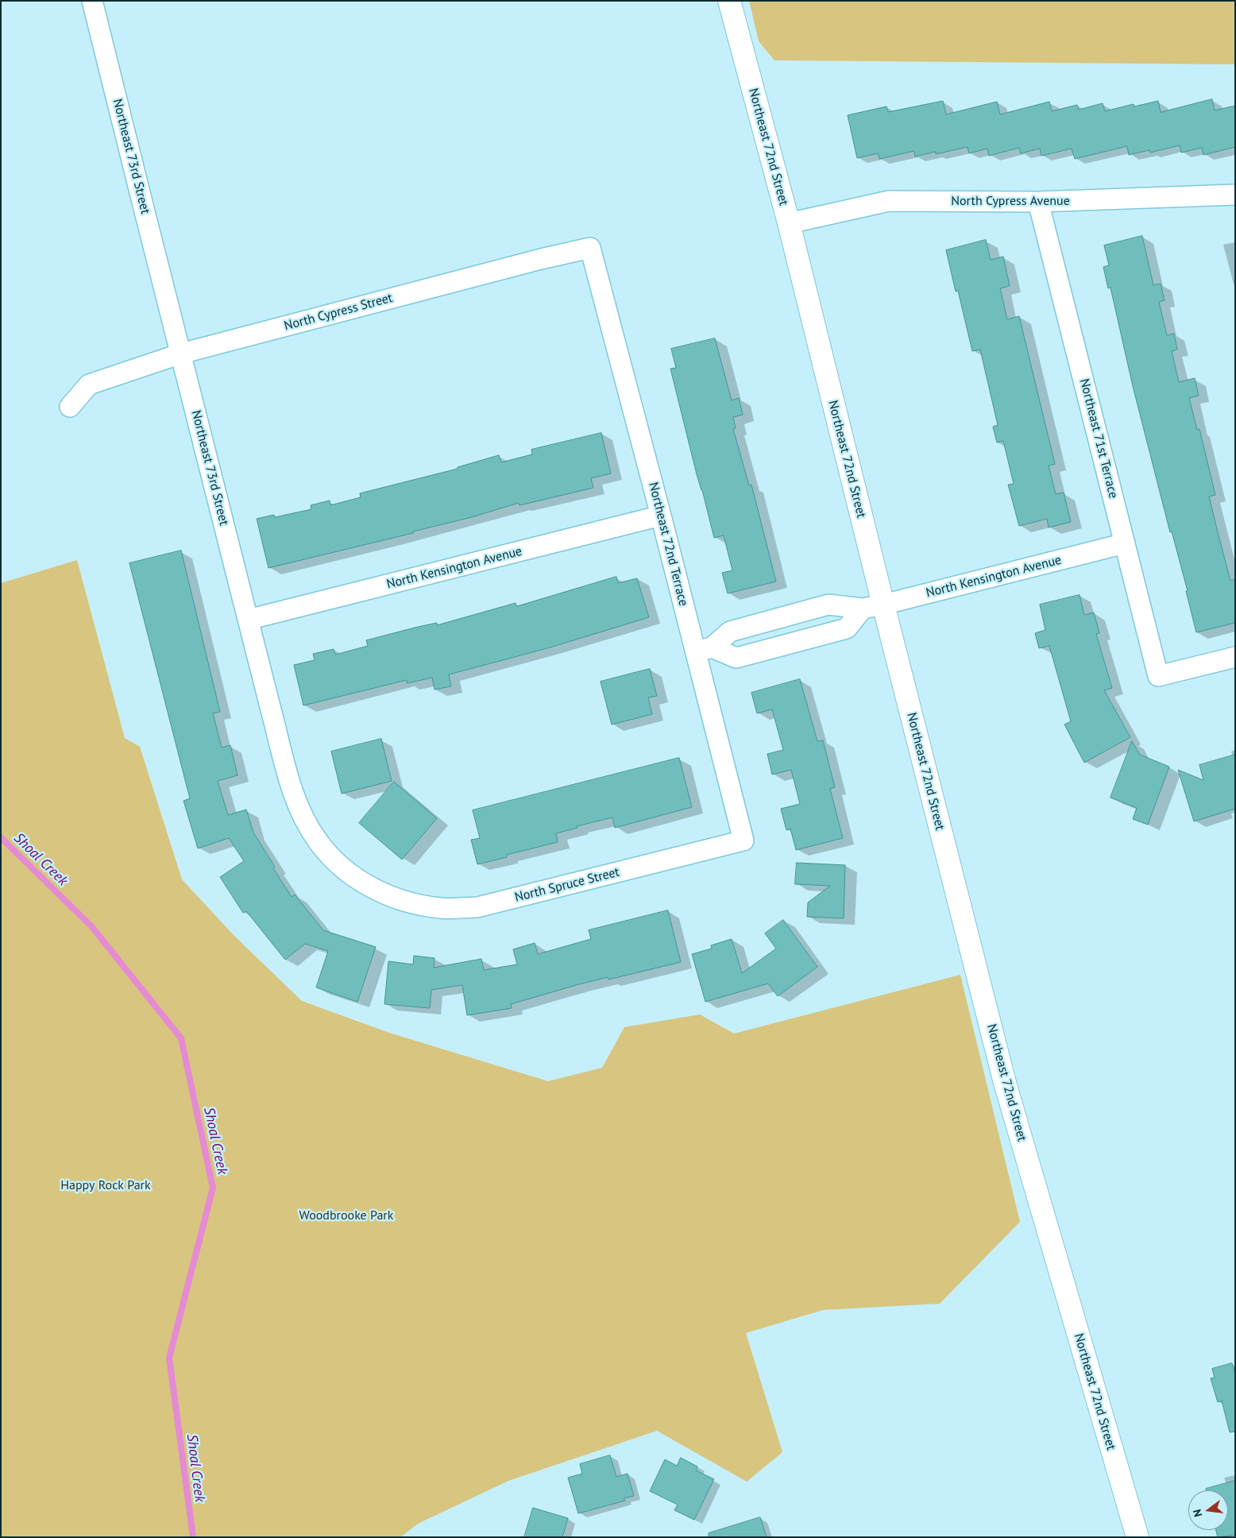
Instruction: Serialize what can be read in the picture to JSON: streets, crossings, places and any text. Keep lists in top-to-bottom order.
{
  "streets": {
    "main road": ["Northeast 72nd Street"],
    "street": [
      "Northeast 73rd Street",
      "North Cypress Avenue",
      "North Cypress Street",
      "Northeast 71st Terrace",
      "Northeast 72nd Terrace",
      "North Kensington Avenue",
      "North Spruce Street"
    ]
  },
  "crossings": [
    ["Northeast 72nd Street", "North Cypress Avenue"],
    ["Northeast 72nd Street", "North Kensington Avenue"],
    ["Northeast 73rd Street", "North Cypress Street"],
    ["Northeast 73rd Street", "North Kensington Avenue"],
    ["Northeast 73rd Street", "North Spruce Street"],
    ["North Cypress Avenue", "Northeast 71st Terrace"],
    ["North Cypress Street", "Northeast 72nd Terrace"],
    ["Northeast 71st Terrace", "North Kensington Avenue"],
    ["Northeast 72nd Terrace", "North Kensington Avenue"],
    ["Northeast 72nd Terrace", "North Spruce Street"]
  ],
  "water": ["Shoal Creek"],
  "parks": ["Happy Rock Park", "Woodbrooke Park"],
  "north": "left"
}
